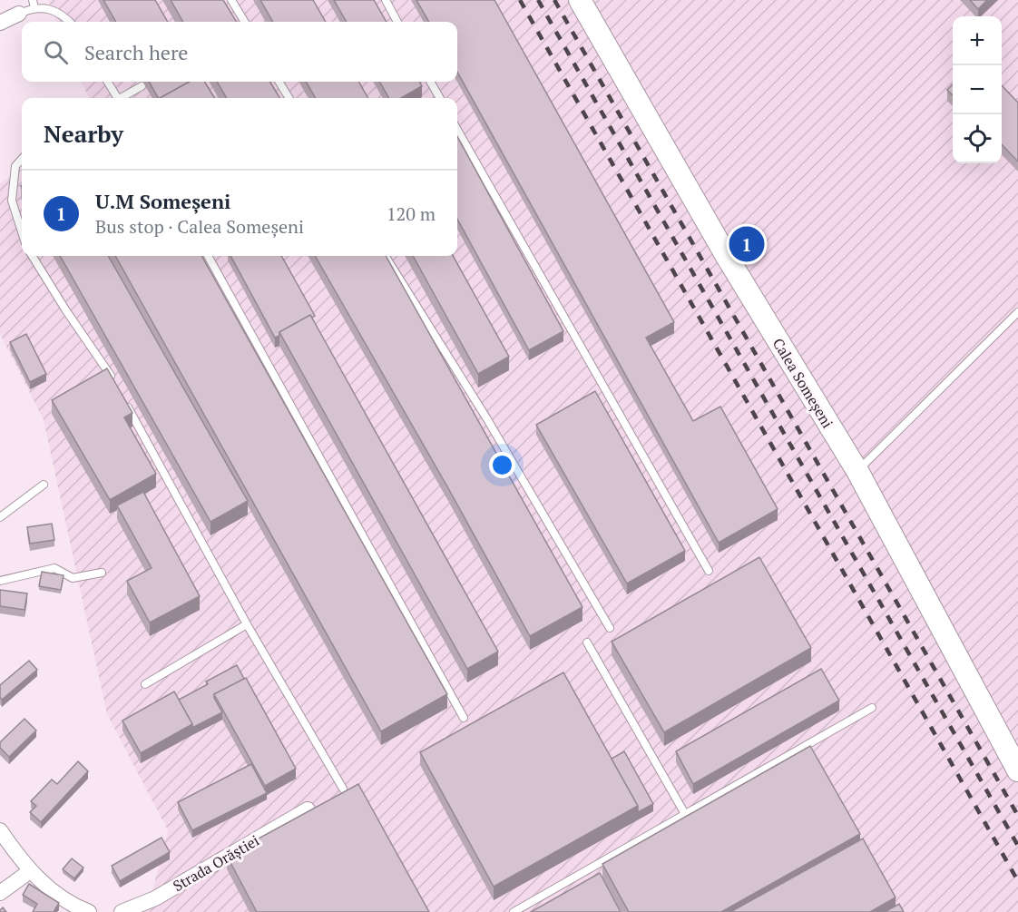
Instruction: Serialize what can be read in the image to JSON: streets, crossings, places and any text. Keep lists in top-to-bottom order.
{
  "streets": {
    "main road": ["Calea Someșeni"],
    "street": ["Strada Orăștiei"]
  },
  "page": {
    "map_buttons": ["+", "−"],
    "search": "Search here",
    "heading": "Nearby",
    "list": [
      {
        "mark": "1",
        "name": "U.M Someșeni",
        "note": "Bus stop · Calea Someșeni",
        "value": "120 m"
      }
    ],
    "pins": "1"
  }
}
